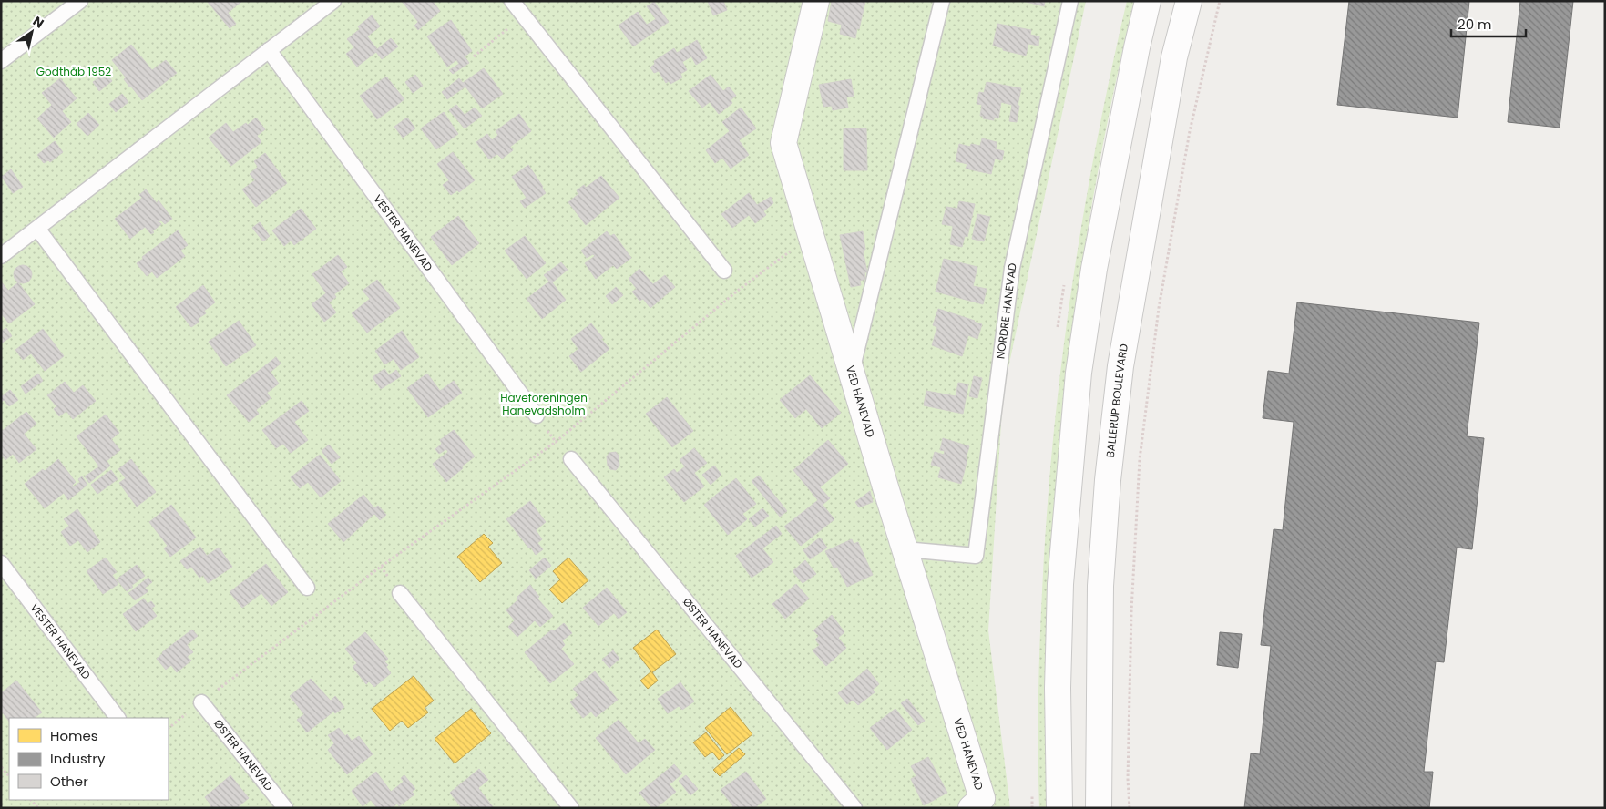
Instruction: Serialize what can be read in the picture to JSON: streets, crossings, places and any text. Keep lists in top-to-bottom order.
{
  "streets": {
    "street": ["VED HANEVAD", "BALLERUP BOULEVARD"],
    "lane": ["VESTER HANEVAD", "NORDRE HANEVAD", "ØSTER HANEVAD"]
  },
  "crossings": [
    ["NORDRE HANEVAD", "VED HANEVAD"]
  ],
  "parks": ["Godthåb 1952", "Haveforeningen Hanevadsholm"],
  "legend": ["Homes", "Industry", "Other"],
  "scale_bar": "20 m",
  "north": "top right"
}
